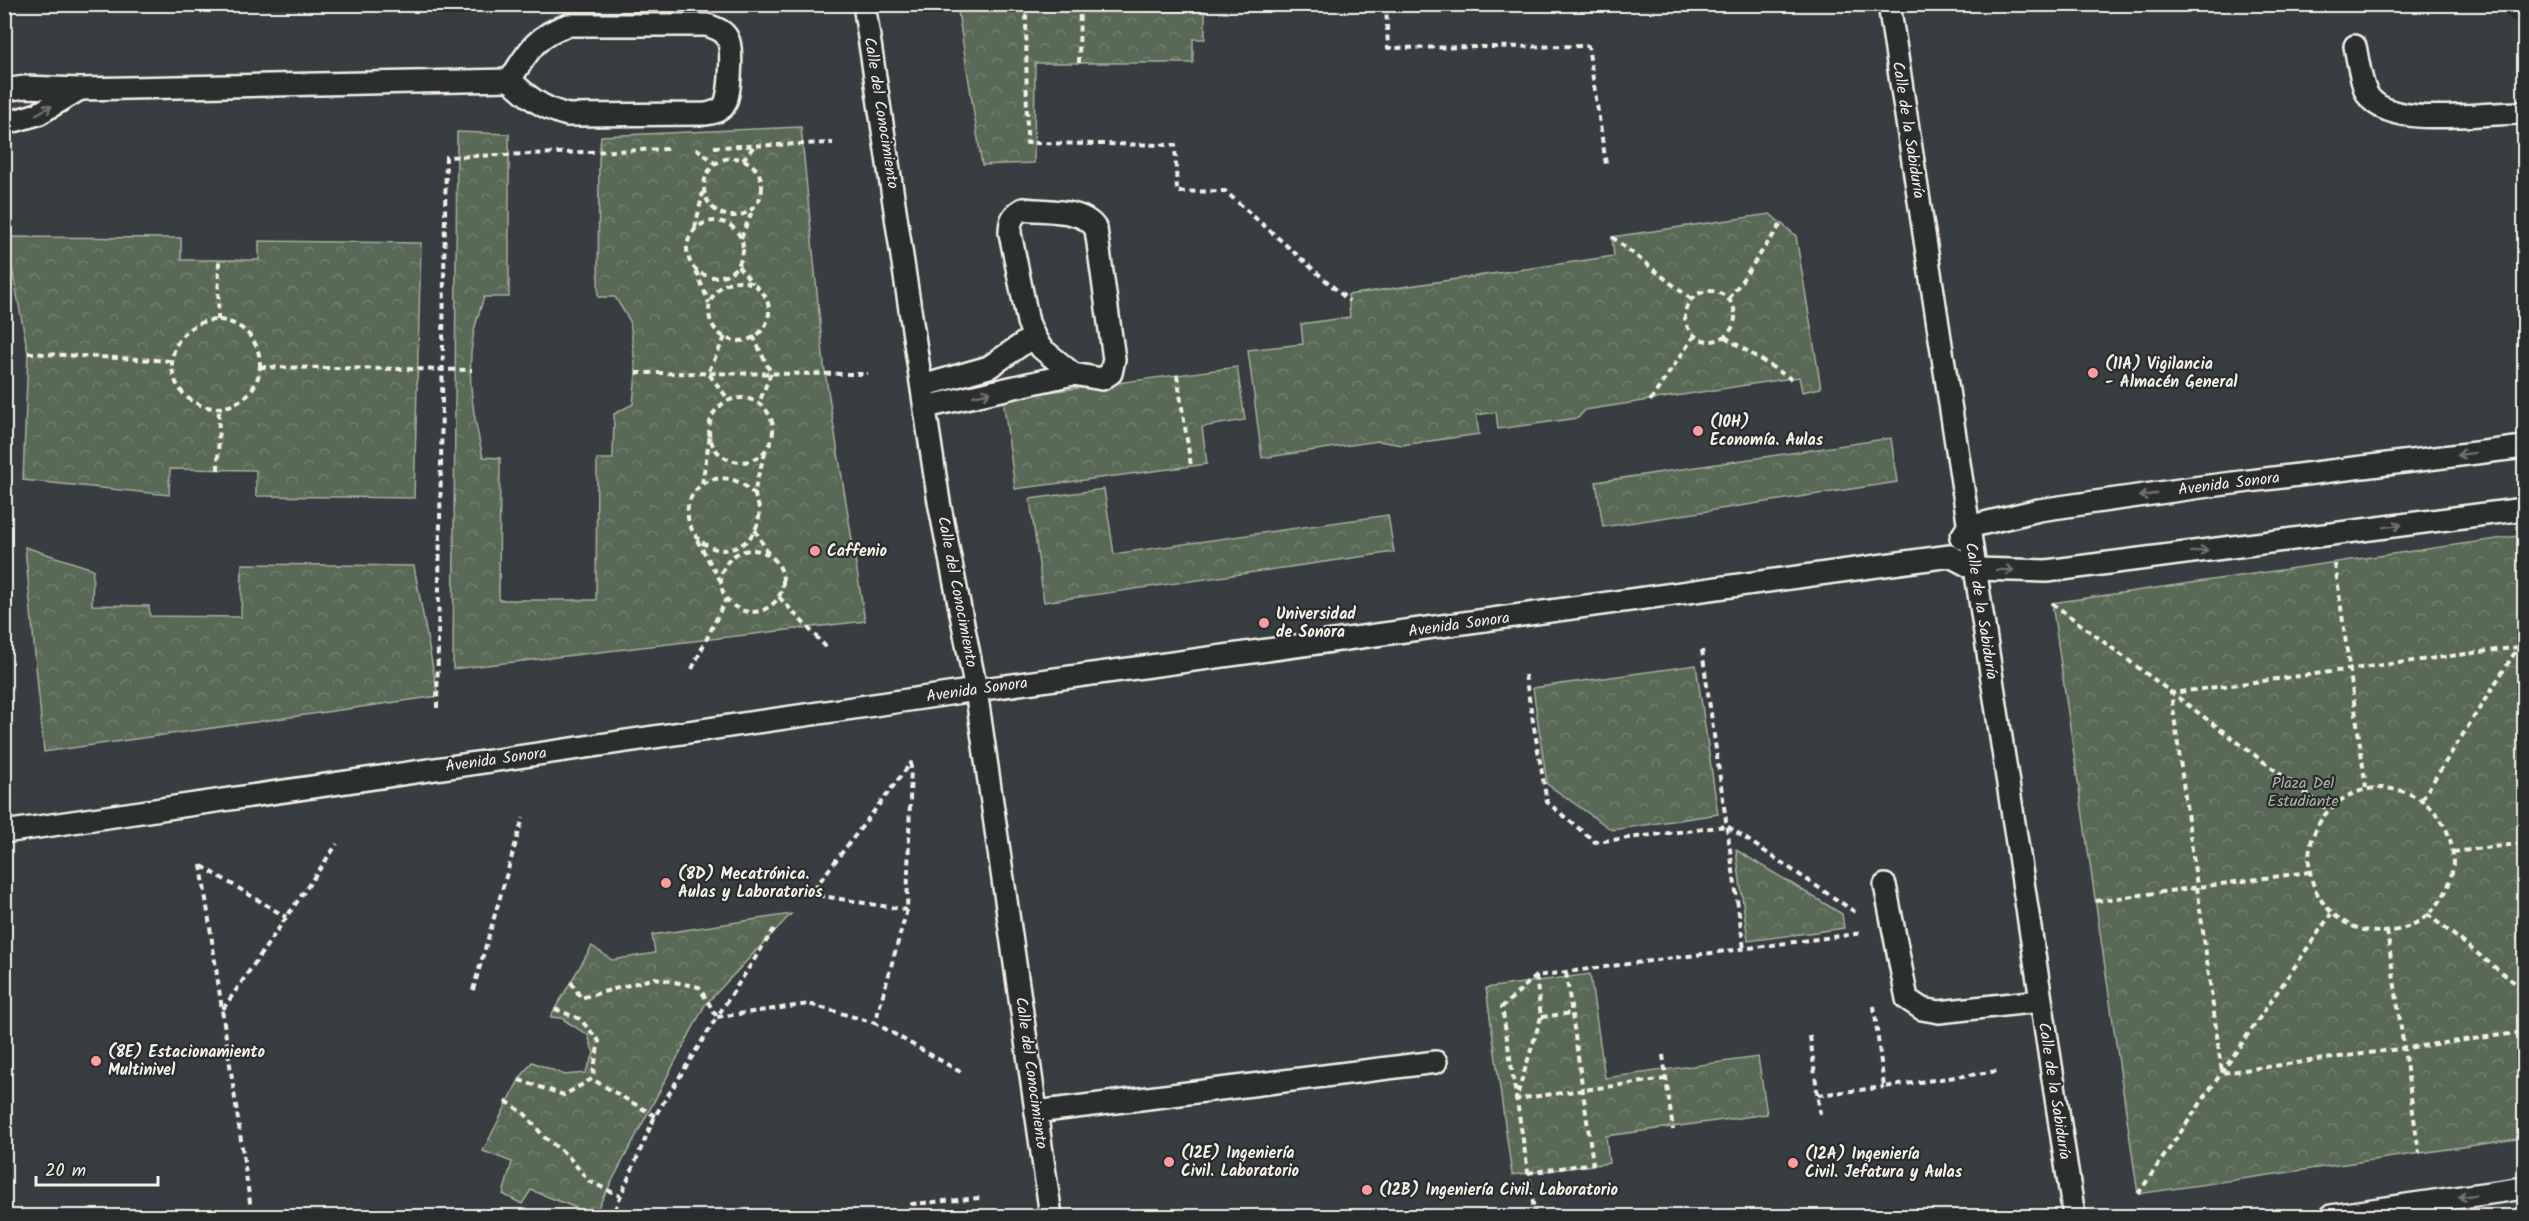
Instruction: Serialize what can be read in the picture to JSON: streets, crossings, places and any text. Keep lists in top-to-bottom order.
{
  "streets": {
    "lane": ["Calle del Conocimiento", "Calle de la Sabiduría", "Avenida Sonora"]
  },
  "crossings": [
    ["Calle del Conocimiento", "Avenida Sonora"],
    ["Calle de la Sabiduría", "Avenida Sonora"]
  ],
  "parks": ["Plaza Del Estudiante"],
  "places": [
    "(11A) Vigilancia - Almacén General",
    "(10H) Economía. Aulas",
    "Caffenio",
    "Universidad de Sonora",
    "(8D) Mecatrónica. Aulas y Laboratorios",
    "(8E) Estacionamiento Multinivel",
    "(12E) Ingeniería Civil. Laboratorio",
    "(12A) Ingeniería Civil. Jefatura y Aulas",
    "(12B) Ingeniería Civil. Laboratorio"
  ],
  "scale_bar": "20 m"
}
